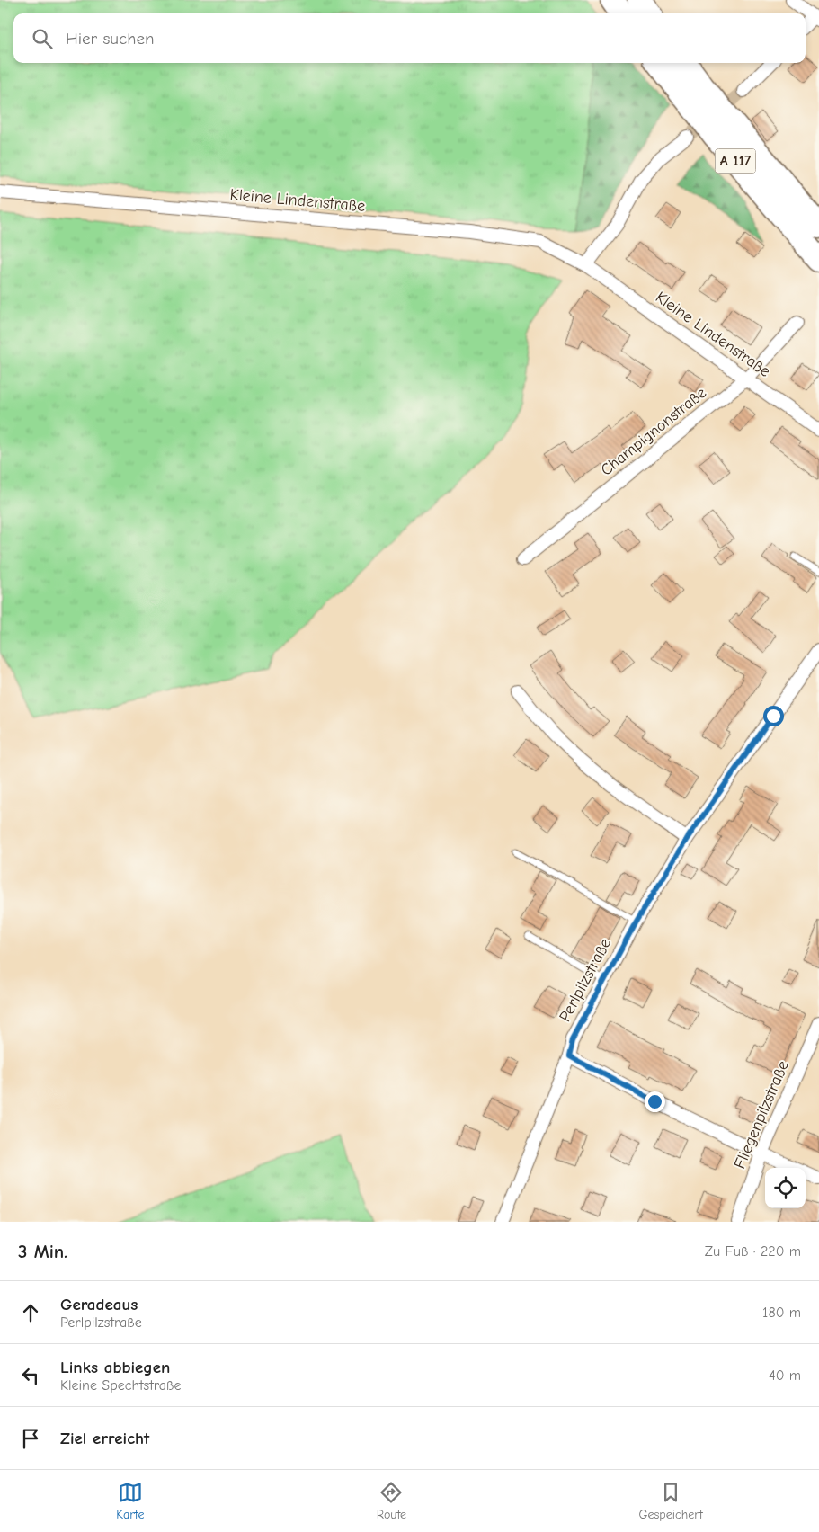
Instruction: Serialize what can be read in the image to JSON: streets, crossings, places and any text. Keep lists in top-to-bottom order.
{
  "streets": {
    "highway": ["A 117"],
    "street": [
      "Kleine Lindenstraße",
      "Champignonstraße",
      "Perlpilzstraße",
      "Fliegenpilzstraße"
    ]
  },
  "crossings": [
    ["Kleine Lindenstraße", "Champignonstraße"]
  ],
  "page": {
    "search": "Hier suchen",
    "heading": ["3 Min.", "Zu Fuß · 220 m"],
    "list": [
      ["Geradeaus", "Perlpilzstraße", "180 m"],
      ["Links abbiegen", "Kleine Spechtstraße", "40 m"],
      "Ziel erreicht"
    ],
    "nav": ["Karte", "Route", "Gespeichert"]
  }
}
